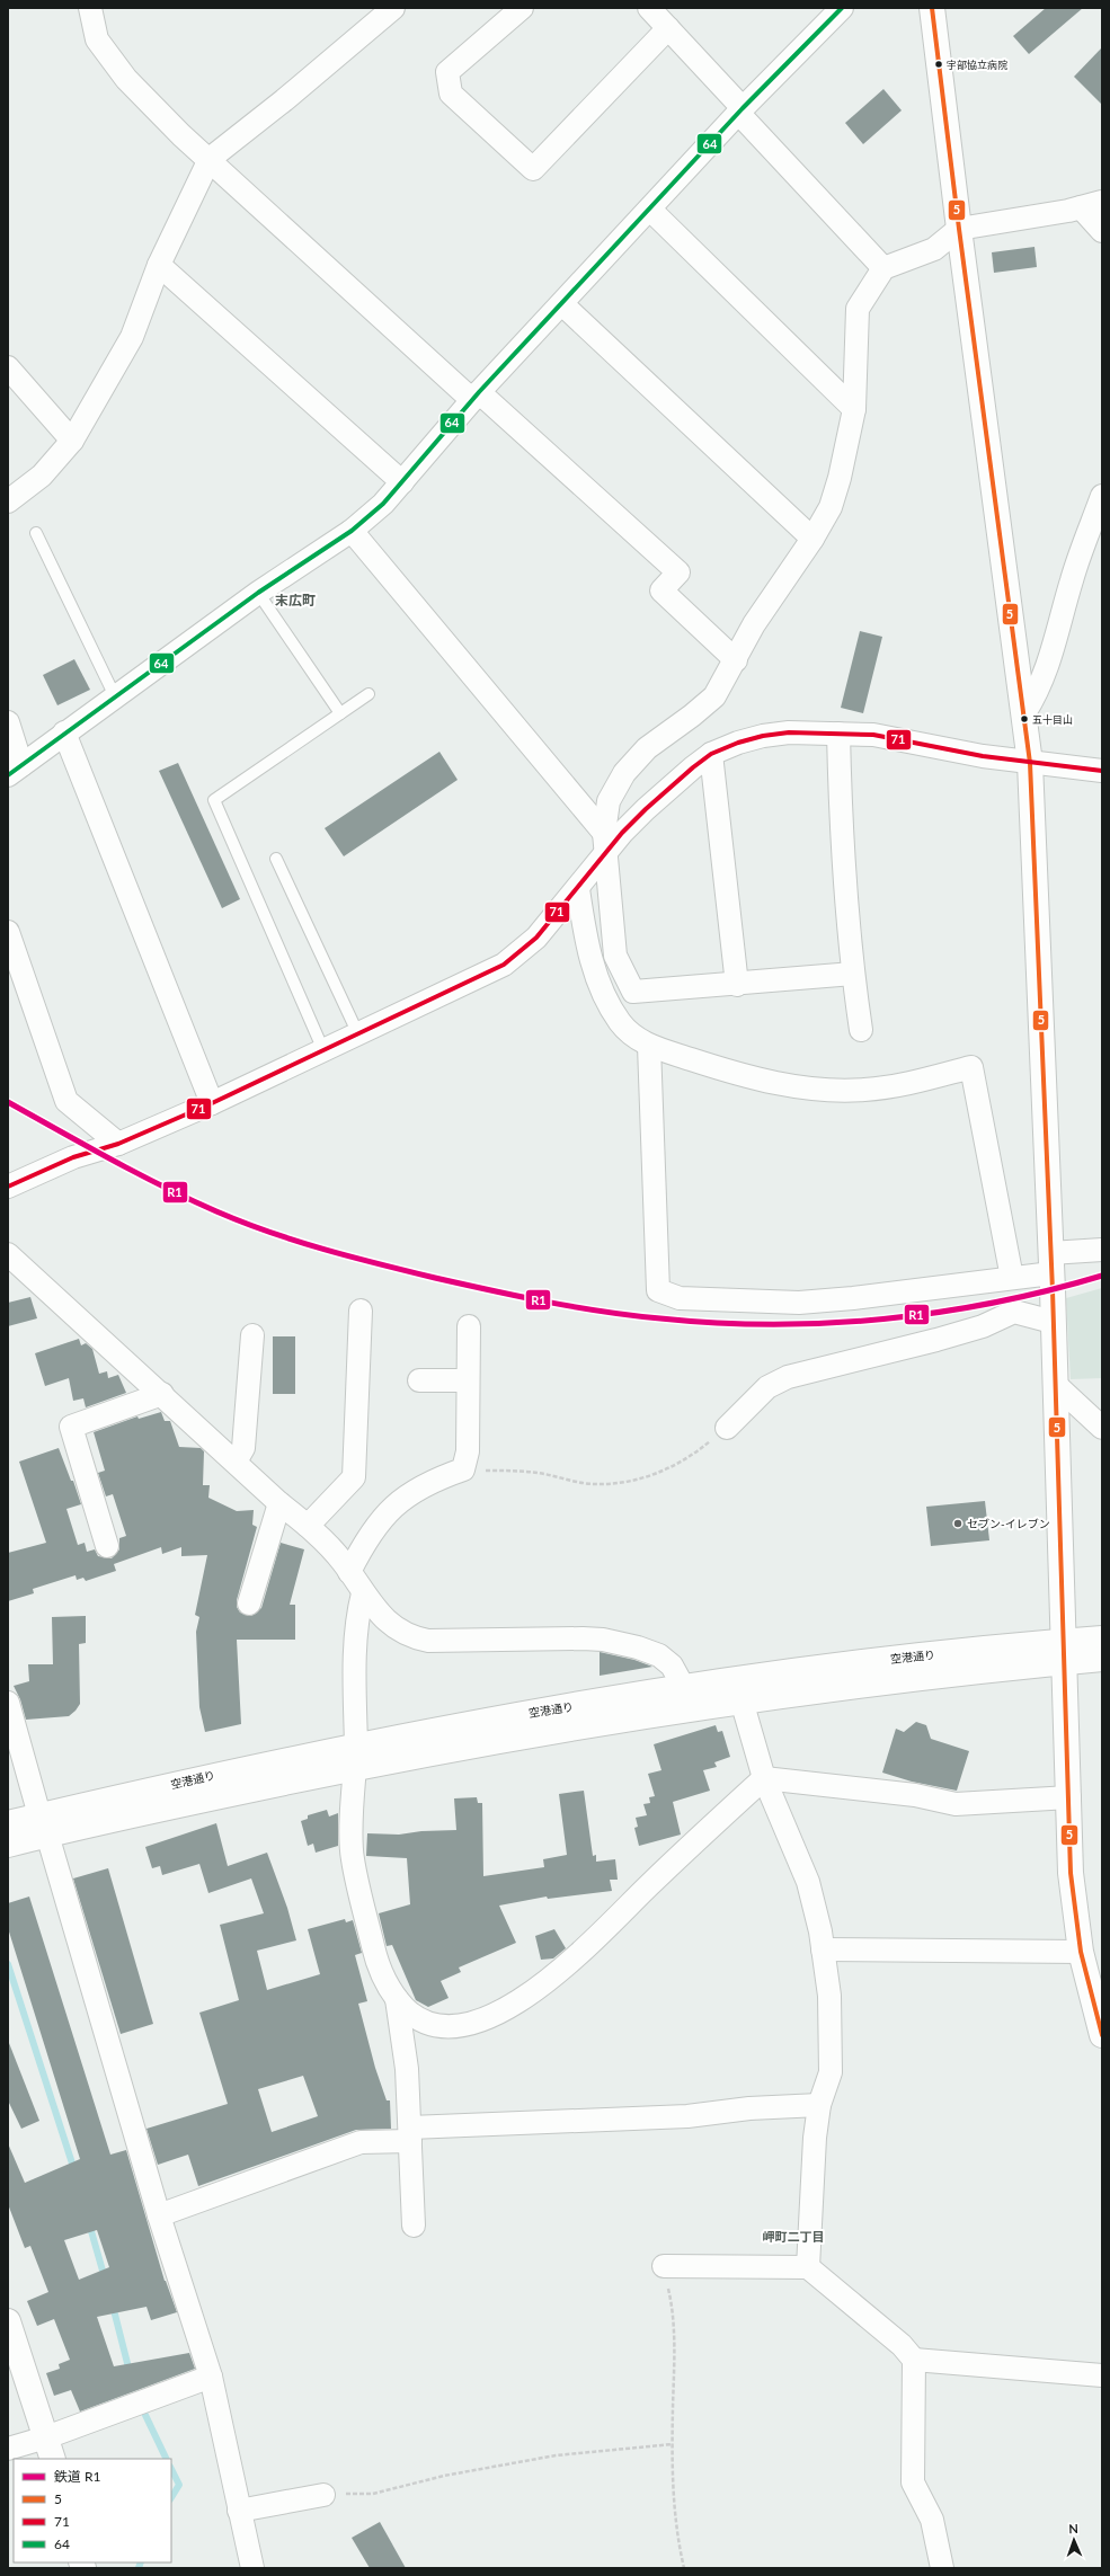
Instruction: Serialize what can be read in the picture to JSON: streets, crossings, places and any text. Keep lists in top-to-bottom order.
{
  "streets": {
    "street": ["空港通り"]
  },
  "districts": ["末広町", "岬町二丁目"],
  "places": ["宇部協立病院", "五十目山", "セブン-イレブン"],
  "lines": [
    "transit line 5",
    "transit line 64",
    "transit line 71",
    "rail line R1"
  ],
  "legend": [
    "鉄道 R1",
    "5",
    "71",
    "64"
  ],
  "north": "top"
}
